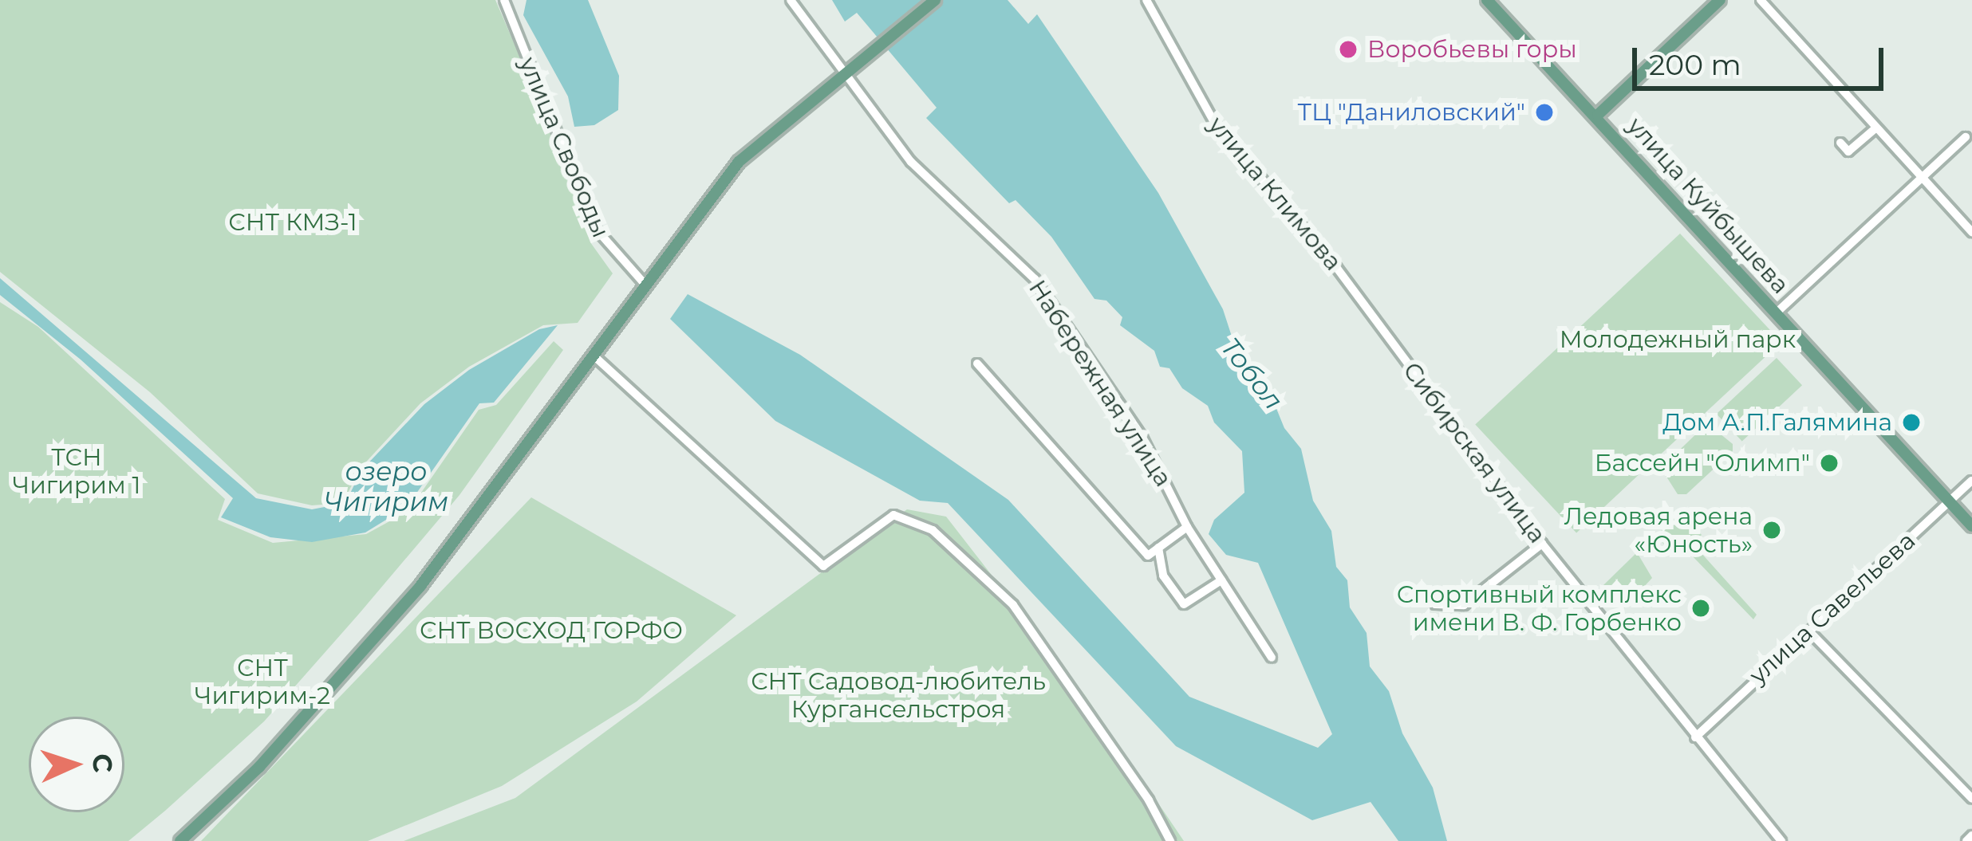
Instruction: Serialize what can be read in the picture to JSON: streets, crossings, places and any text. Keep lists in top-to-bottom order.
{
  "streets": {
    "main road": ["улица Куйбышева"],
    "street": [
      "улица Свободы",
      "улица Климова",
      "Набережная улица",
      "Сибирская улица",
      "улица Савельева"
    ]
  },
  "crossings": [
    ["улица Климова", "Сибирская улица"],
    ["улица Куйбышева", "улица Савельева"],
    ["Сибирская улица", "улица Савельева"]
  ],
  "water": ["Тобол", "озеро Чигирим"],
  "parks": [
    "СНТ КМЗ-1",
    "Молодежный парк",
    "ТСН Чигирим 1",
    "СНТ ВОСХОД ГОРФО",
    "СНТ Чигирим-2",
    "СНТ Садовод-любитель Кургансельстроя"
  ],
  "places": [
    "Воробьевы горы",
    "ТЦ \"Даниловский\"",
    "Дом А.П.Галямина",
    "Бассейн \"Олимп\"",
    "Ледовая арена «Юность»",
    "Спортивный комплекс имени В. Ф. Горбенко"
  ],
  "scale_bar": "200 m",
  "north": "right"
}
